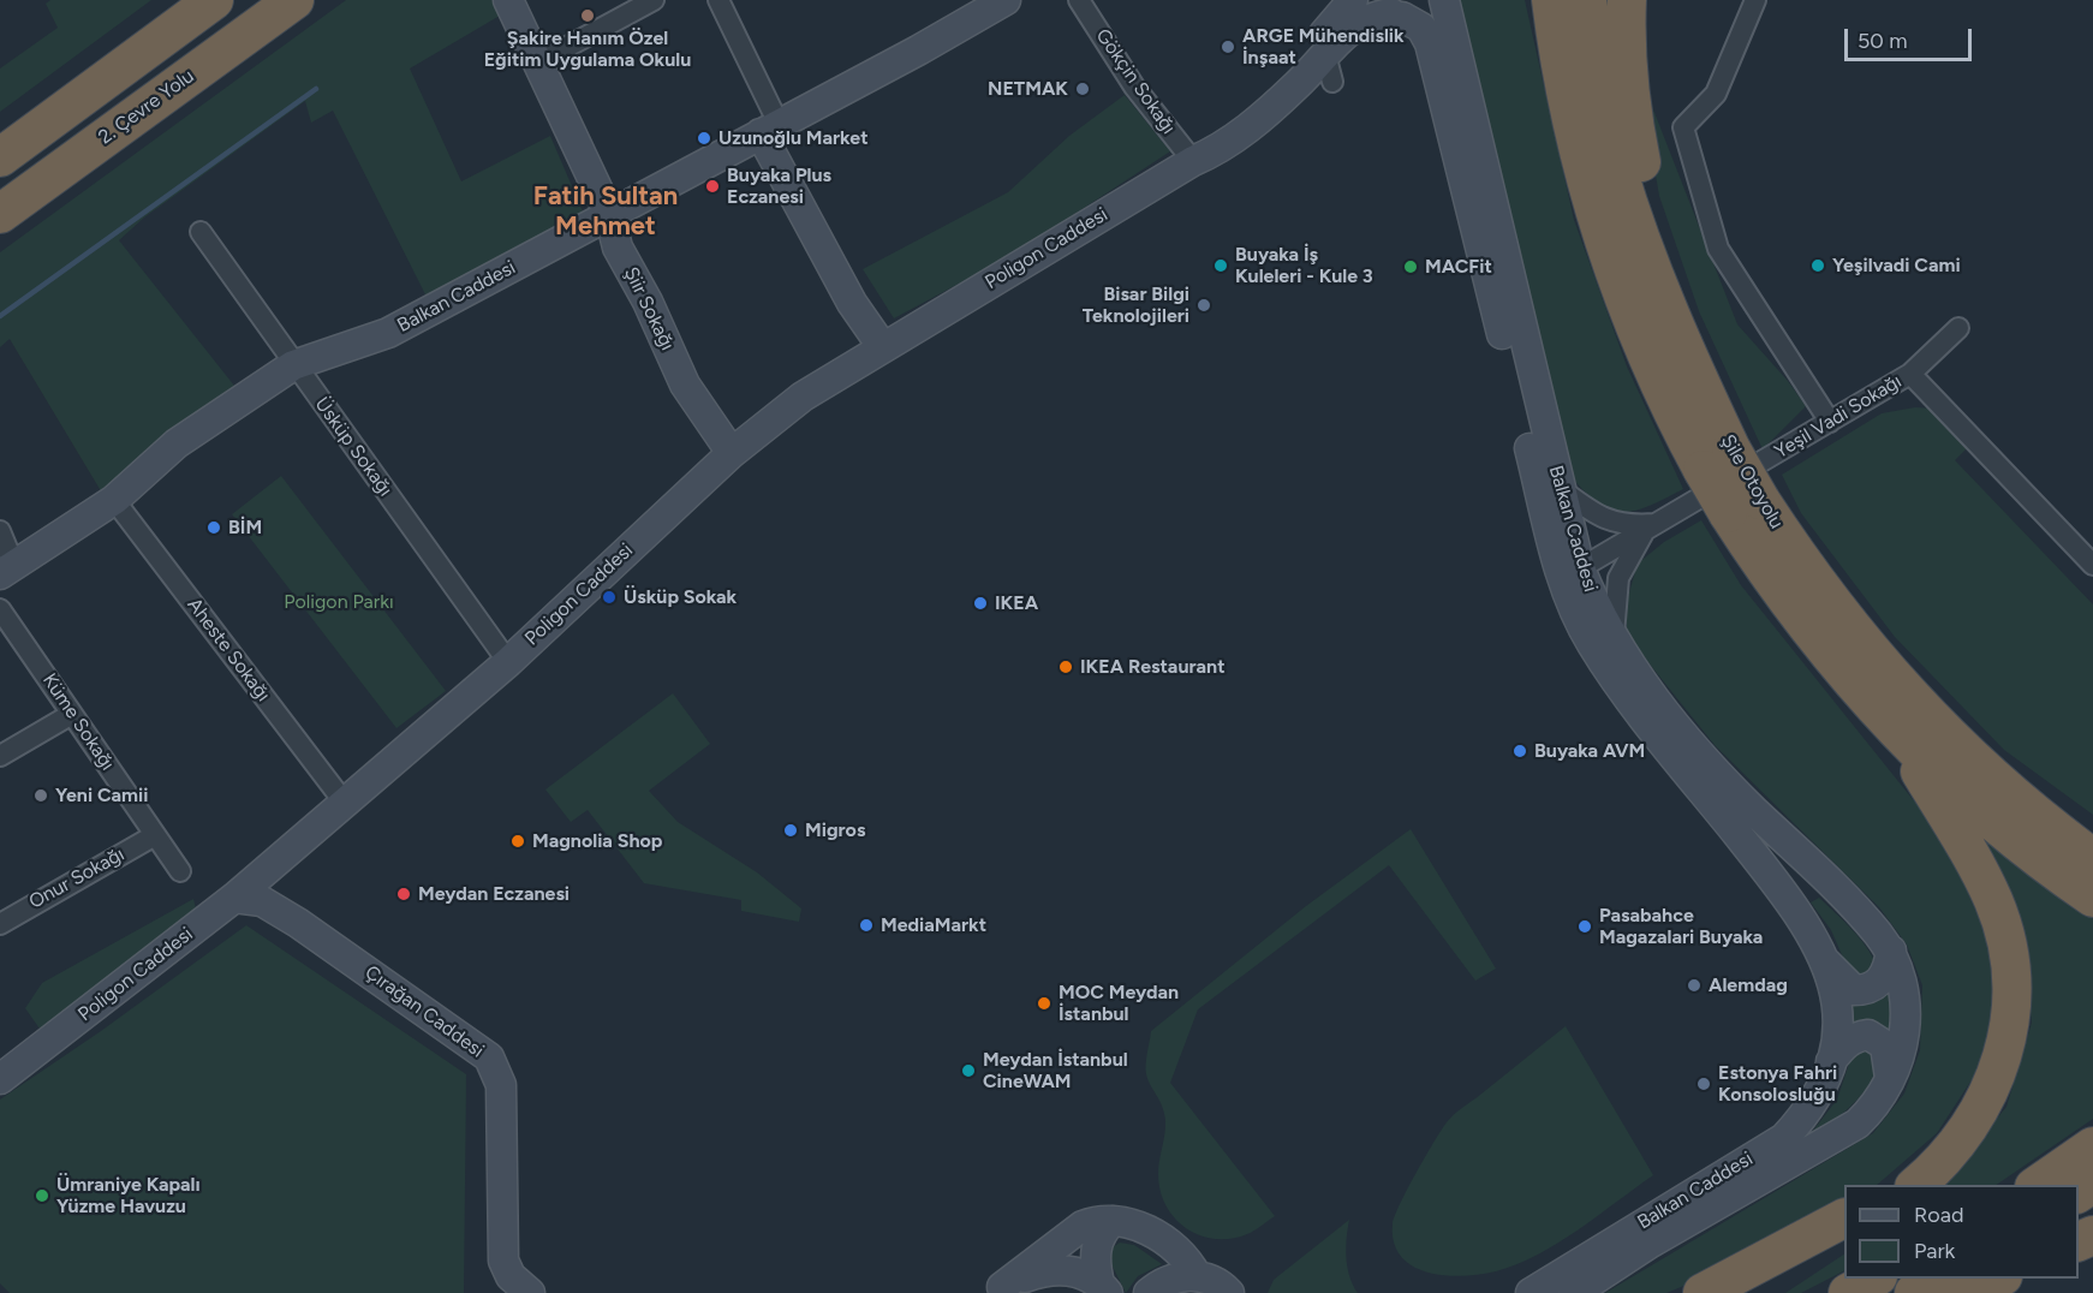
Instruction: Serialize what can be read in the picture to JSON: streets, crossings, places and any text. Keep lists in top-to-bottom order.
{
  "streets": {
    "highway": ["2. Çevre Yolu", "Şile Otoyolu"],
    "street": [
      "Gökçin Sokağı",
      "Poligon Caddesi",
      "Balkan Caddesi",
      "Şiir Sokağı",
      "Yeşil Vadi Sokağı",
      "Üsküp Sokağı",
      "Aheste Sokağı",
      "Küme Sokağı",
      "Onur Sokağı",
      "Çırağan Caddesi"
    ]
  },
  "crossings": [
    ["Gökçin Sokağı", "Poligon Caddesi"],
    ["Poligon Caddesi", "Şiir Sokağı"],
    ["Poligon Caddesi", "Üsküp Sokağı"],
    ["Poligon Caddesi", "Aheste Sokağı"],
    ["Poligon Caddesi", "Çırağan Caddesi"],
    ["Balkan Caddesi", "Şiir Sokağı"],
    ["Balkan Caddesi", "Yeşil Vadi Sokağı"],
    ["Balkan Caddesi", "Üsküp Sokağı"],
    ["Balkan Caddesi", "Aheste Sokağı"],
    ["Küme Sokağı", "Onur Sokağı"]
  ],
  "districts": ["Fatih Sultan Mehmet"],
  "parks": ["Poligon Parkı"],
  "places": [
    "Şakire Hanım Özel Eğitim Uygulama Okulu",
    "ARGE Mühendislik İnşaat",
    "NETMAK",
    "Uzunoğlu Market",
    "Buyaka Plus Eczanesi",
    "Buyaka İş Kuleleri - Kule 3",
    "Yeşilvadi Cami",
    "MACFit",
    "Bisar Bilgi Teknolojileri",
    "BİM",
    "Üsküp Sokak",
    "IKEA",
    "IKEA Restaurant",
    "Buyaka AVM",
    "Yeni Camii",
    "Migros",
    "Magnolia Shop",
    "Meydan Eczanesi",
    "MediaMarkt",
    "Pasabahce Magazalari Buyaka",
    "Alemdag",
    "MOC Meydan İstanbul",
    "Meydan İstanbul CineWAM",
    "Estonya Fahri Konsolosluğu",
    "Ümraniye Kapalı Yüzme Havuzu"
  ],
  "legend": ["Road", "Park"],
  "scale_bar": "50 m"
}
